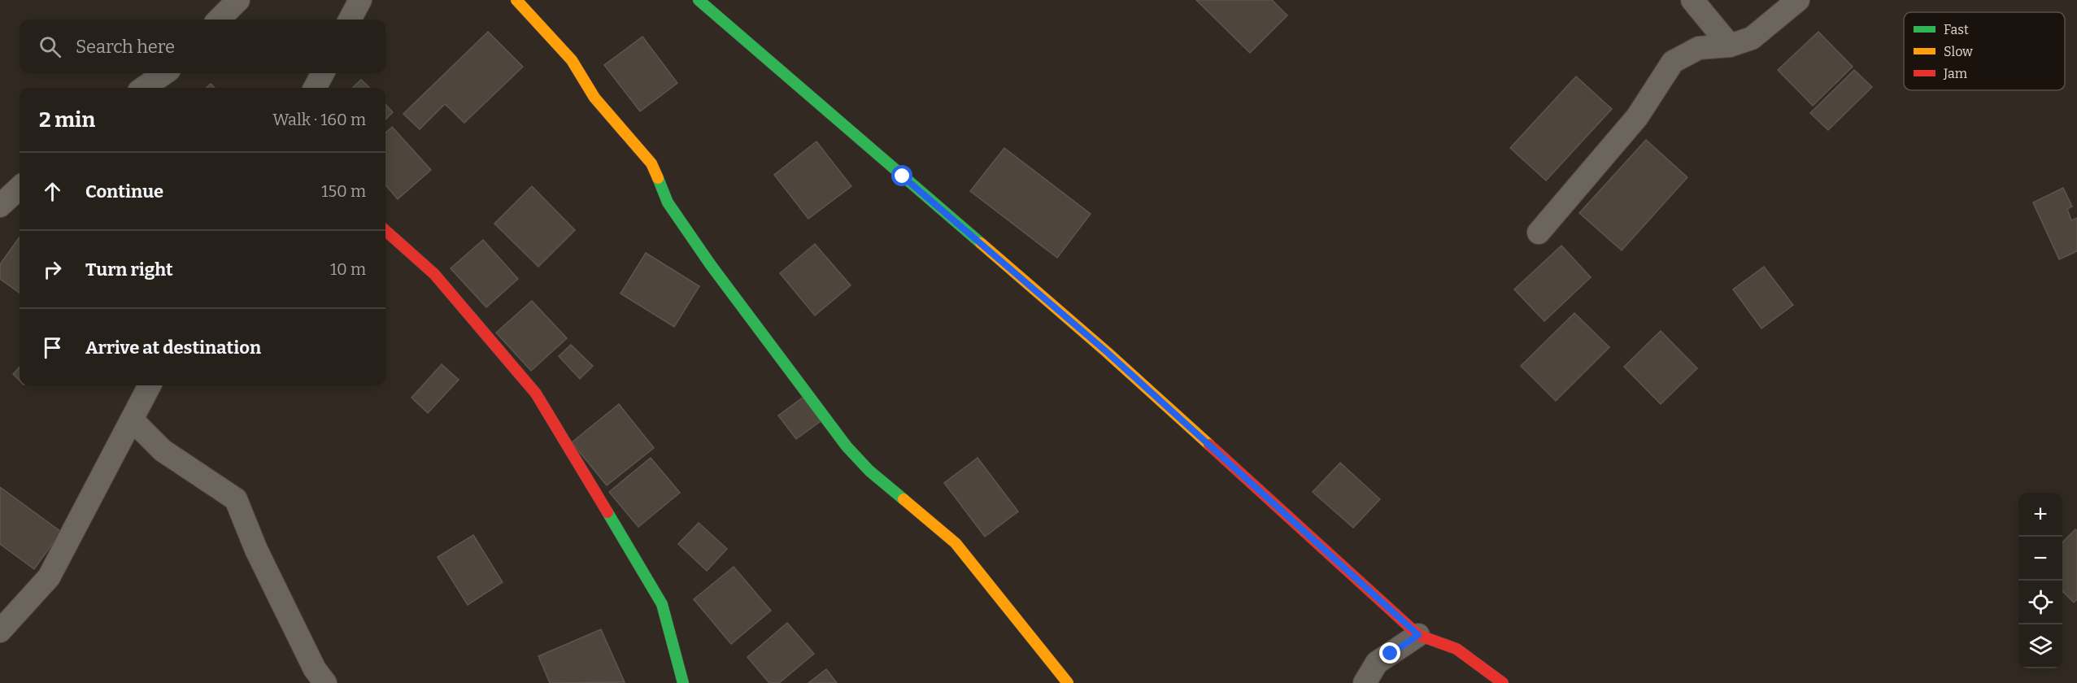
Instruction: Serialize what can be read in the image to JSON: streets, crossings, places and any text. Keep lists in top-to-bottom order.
{
  "legend": ["Fast", "Slow", "Jam"],
  "page": {
    "search": "Search here",
    "heading": ["2 min", "Walk · 160 m"],
    "list": [
      ["Continue", "150 m"],
      ["Turn right", "10 m"],
      "Arrive at destination"
    ],
    "map_buttons": ["+", "−"]
  }
}
